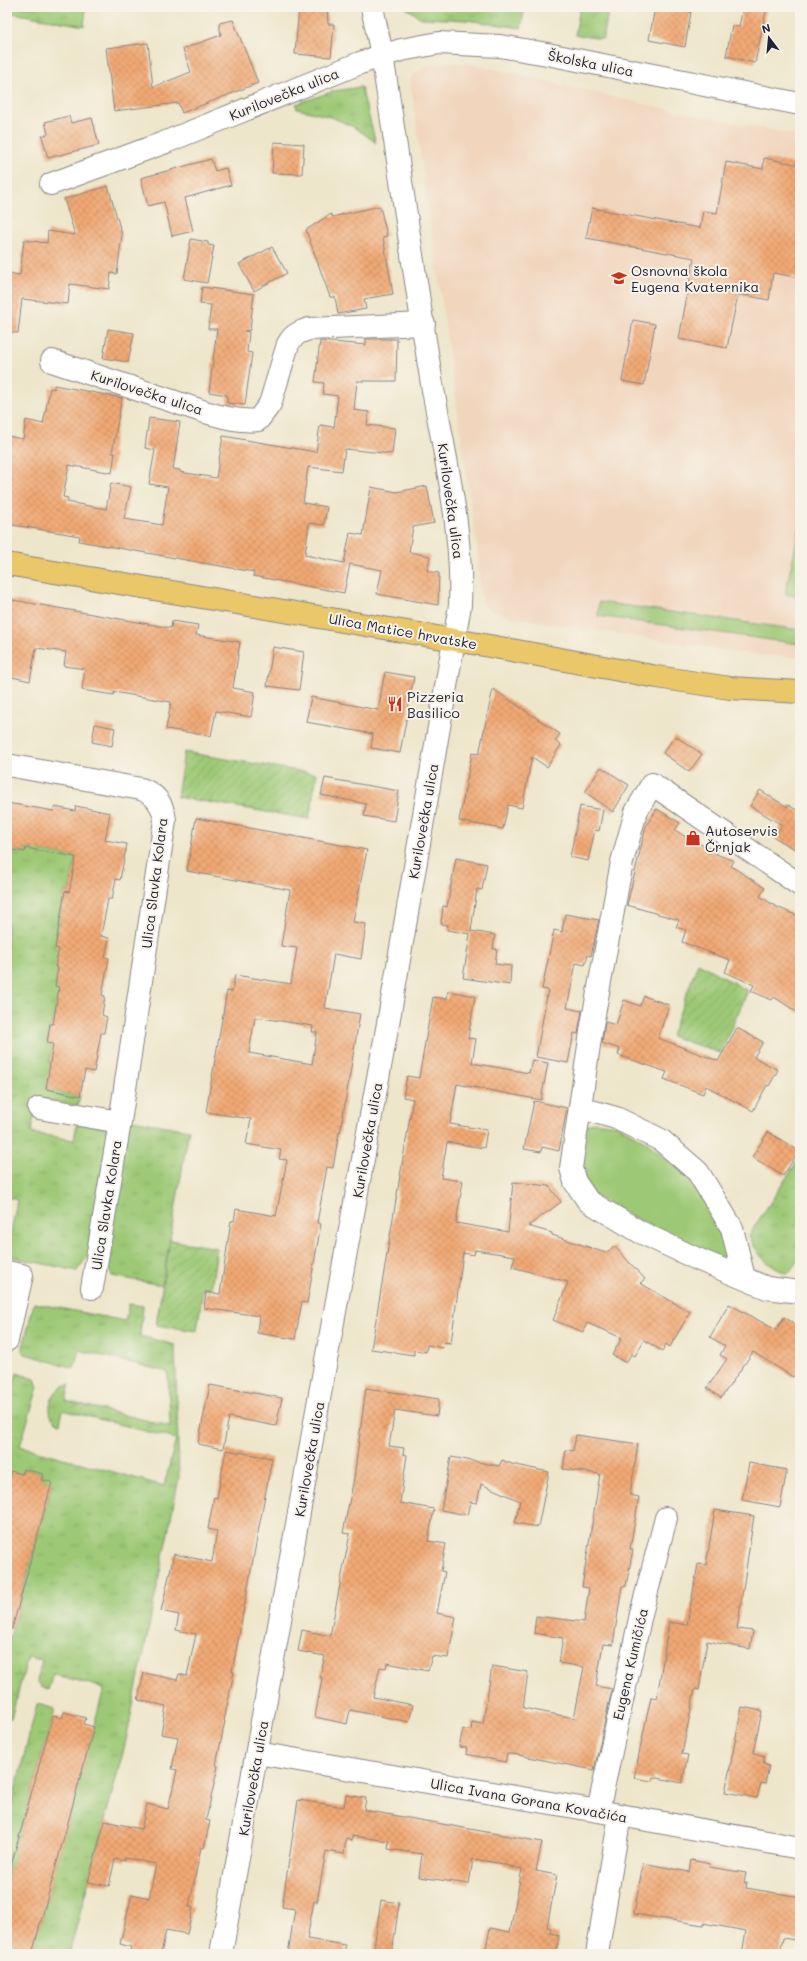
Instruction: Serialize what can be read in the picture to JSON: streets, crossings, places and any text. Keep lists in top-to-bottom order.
{
  "streets": {
    "main road": ["Ulica Matice hrvatske"],
    "street": [
      "Školska ulica",
      "Kurilovečka ulica",
      "Ulica Slavka Kolara",
      "Eugena Kumičića",
      "Ulica Ivana Gorana Kovačića"
    ]
  },
  "crossings": [
    ["Školska ulica", "Kurilovečka ulica"],
    ["Kurilovečka ulica", "Ulica Matice hrvatske"],
    ["Kurilovečka ulica", "Ulica Ivana Gorana Kovačića"],
    ["Eugena Kumičića", "Ulica Ivana Gorana Kovačića"]
  ],
  "places": {
    "school or university": ["Osnovna škola Eugena Kvaternika"],
    "restaurant": ["Pizzeria Basilico"],
    "shop": ["Autoservis Črnjak"]
  },
  "north": "top"
}
